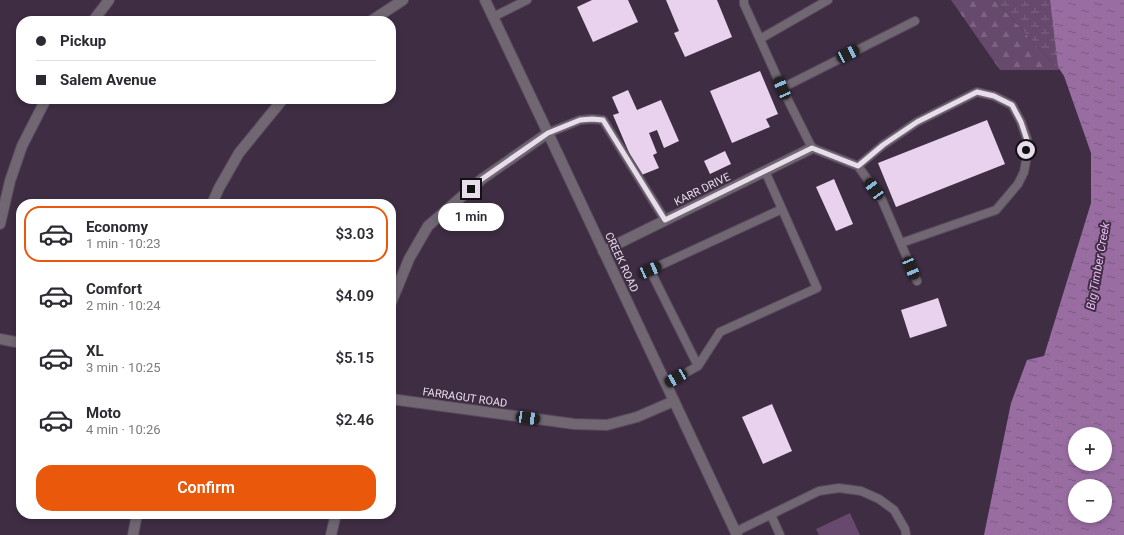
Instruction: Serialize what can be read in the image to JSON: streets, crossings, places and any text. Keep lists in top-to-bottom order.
{
  "streets": {
    "street": ["KARR DRIVE", "CREEK ROAD", "FARRAGUT ROAD"]
  },
  "crossings": [
    ["KARR DRIVE", "CREEK ROAD"],
    ["CREEK ROAD", "FARRAGUT ROAD"]
  ],
  "water": ["Big Timber Creek"],
  "page": {
    "banner": ["Pickup", "Salem Avenue"],
    "bubble": "1 min",
    "list": [
      {
        "name": "Economy",
        "note": "1 min · 10:23",
        "value": "$3.03"
      },
      {
        "name": "Comfort",
        "note": "2 min · 10:24",
        "value": "$4.09"
      },
      {
        "name": "XL",
        "note": "3 min · 10:25",
        "value": "$5.15"
      },
      {
        "name": "Moto",
        "note": "4 min · 10:26",
        "value": "$2.46"
      }
    ],
    "map_buttons": ["+", "−"],
    "buttons": "Confirm"
  }
}
